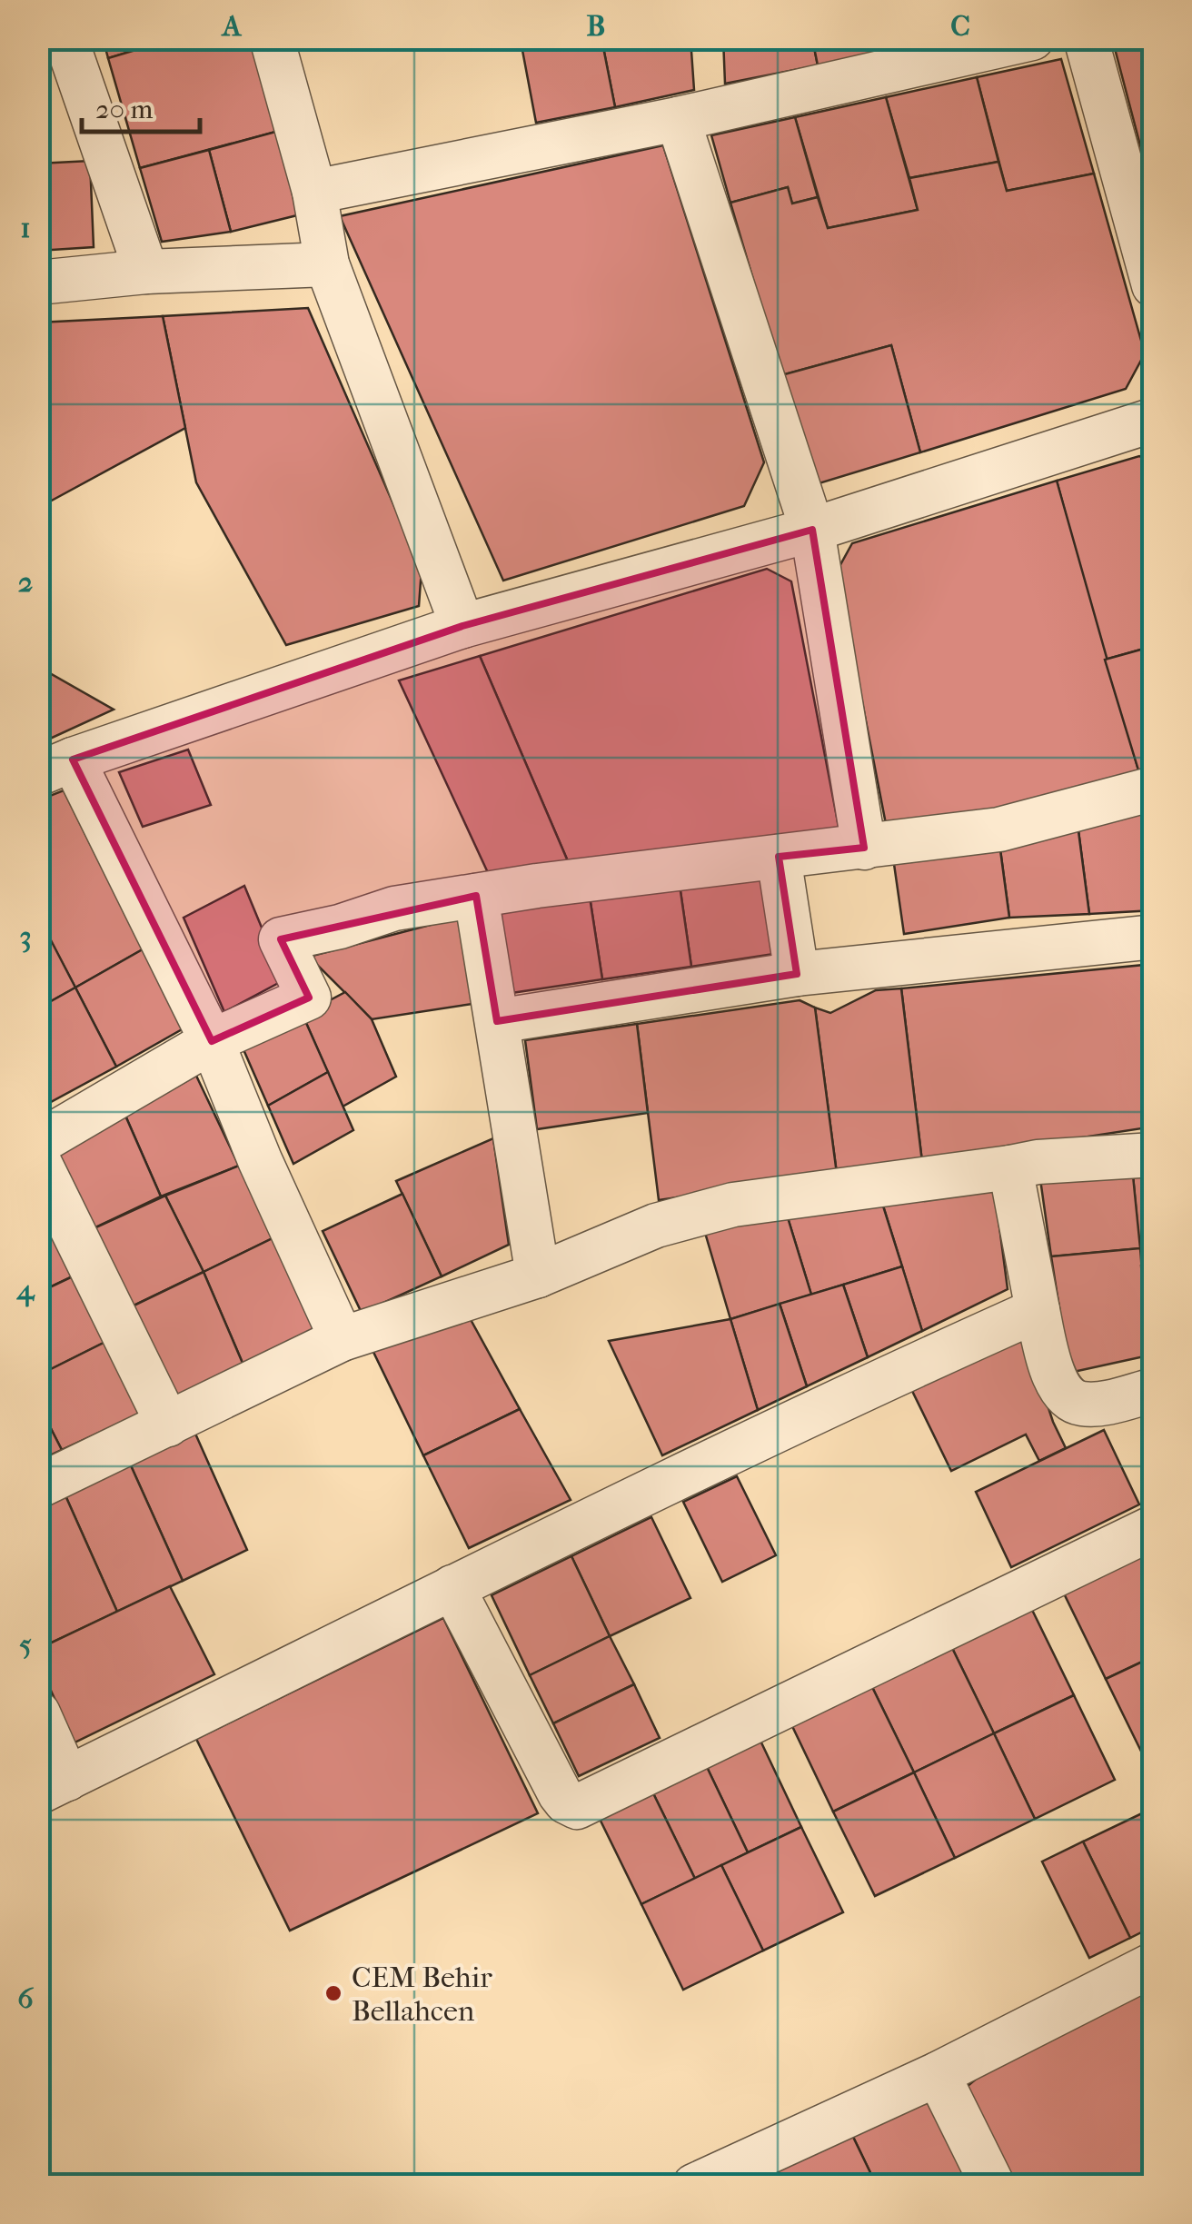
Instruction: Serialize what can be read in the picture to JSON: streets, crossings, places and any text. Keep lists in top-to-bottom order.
{
  "places": ["CEM Behir Bellahcen"],
  "scale_bar": "20 m",
  "grid": {
    "columns": ["A", "B", "C"],
    "rows": [
      "1",
      "2",
      "3",
      "4",
      "5",
      "6"
    ]
  }
}
